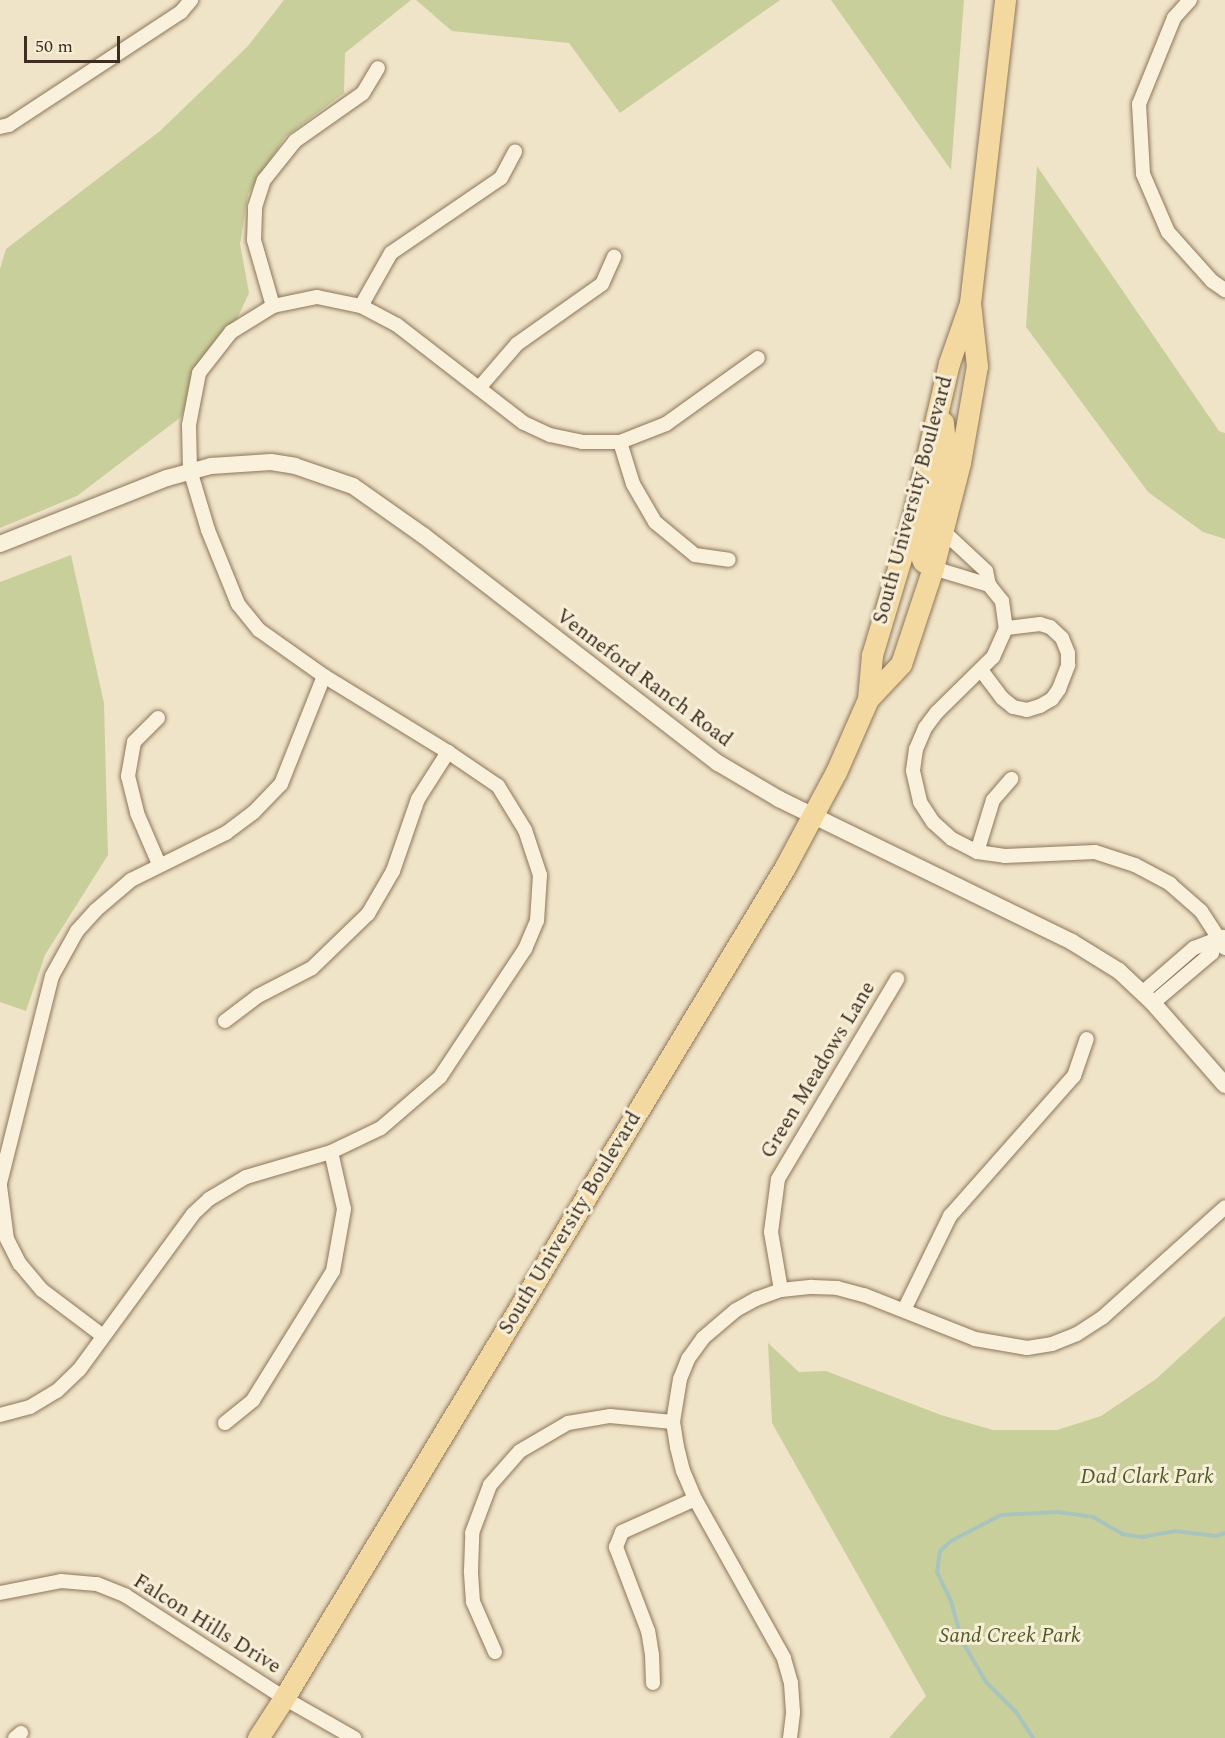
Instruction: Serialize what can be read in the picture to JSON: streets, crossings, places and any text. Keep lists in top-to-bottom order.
{
  "streets": {
    "main road": ["South University Boulevard"],
    "street": ["Venneford Ranch Road", "Green Meadows Lane", "Falcon Hills Drive"]
  },
  "crossings": [
    ["South University Boulevard", "Venneford Ranch Road"],
    ["South University Boulevard", "Falcon Hills Drive"]
  ],
  "parks": ["Dad Clark Park", "Sand Creek Park"],
  "scale_bar": "50 m"
}
